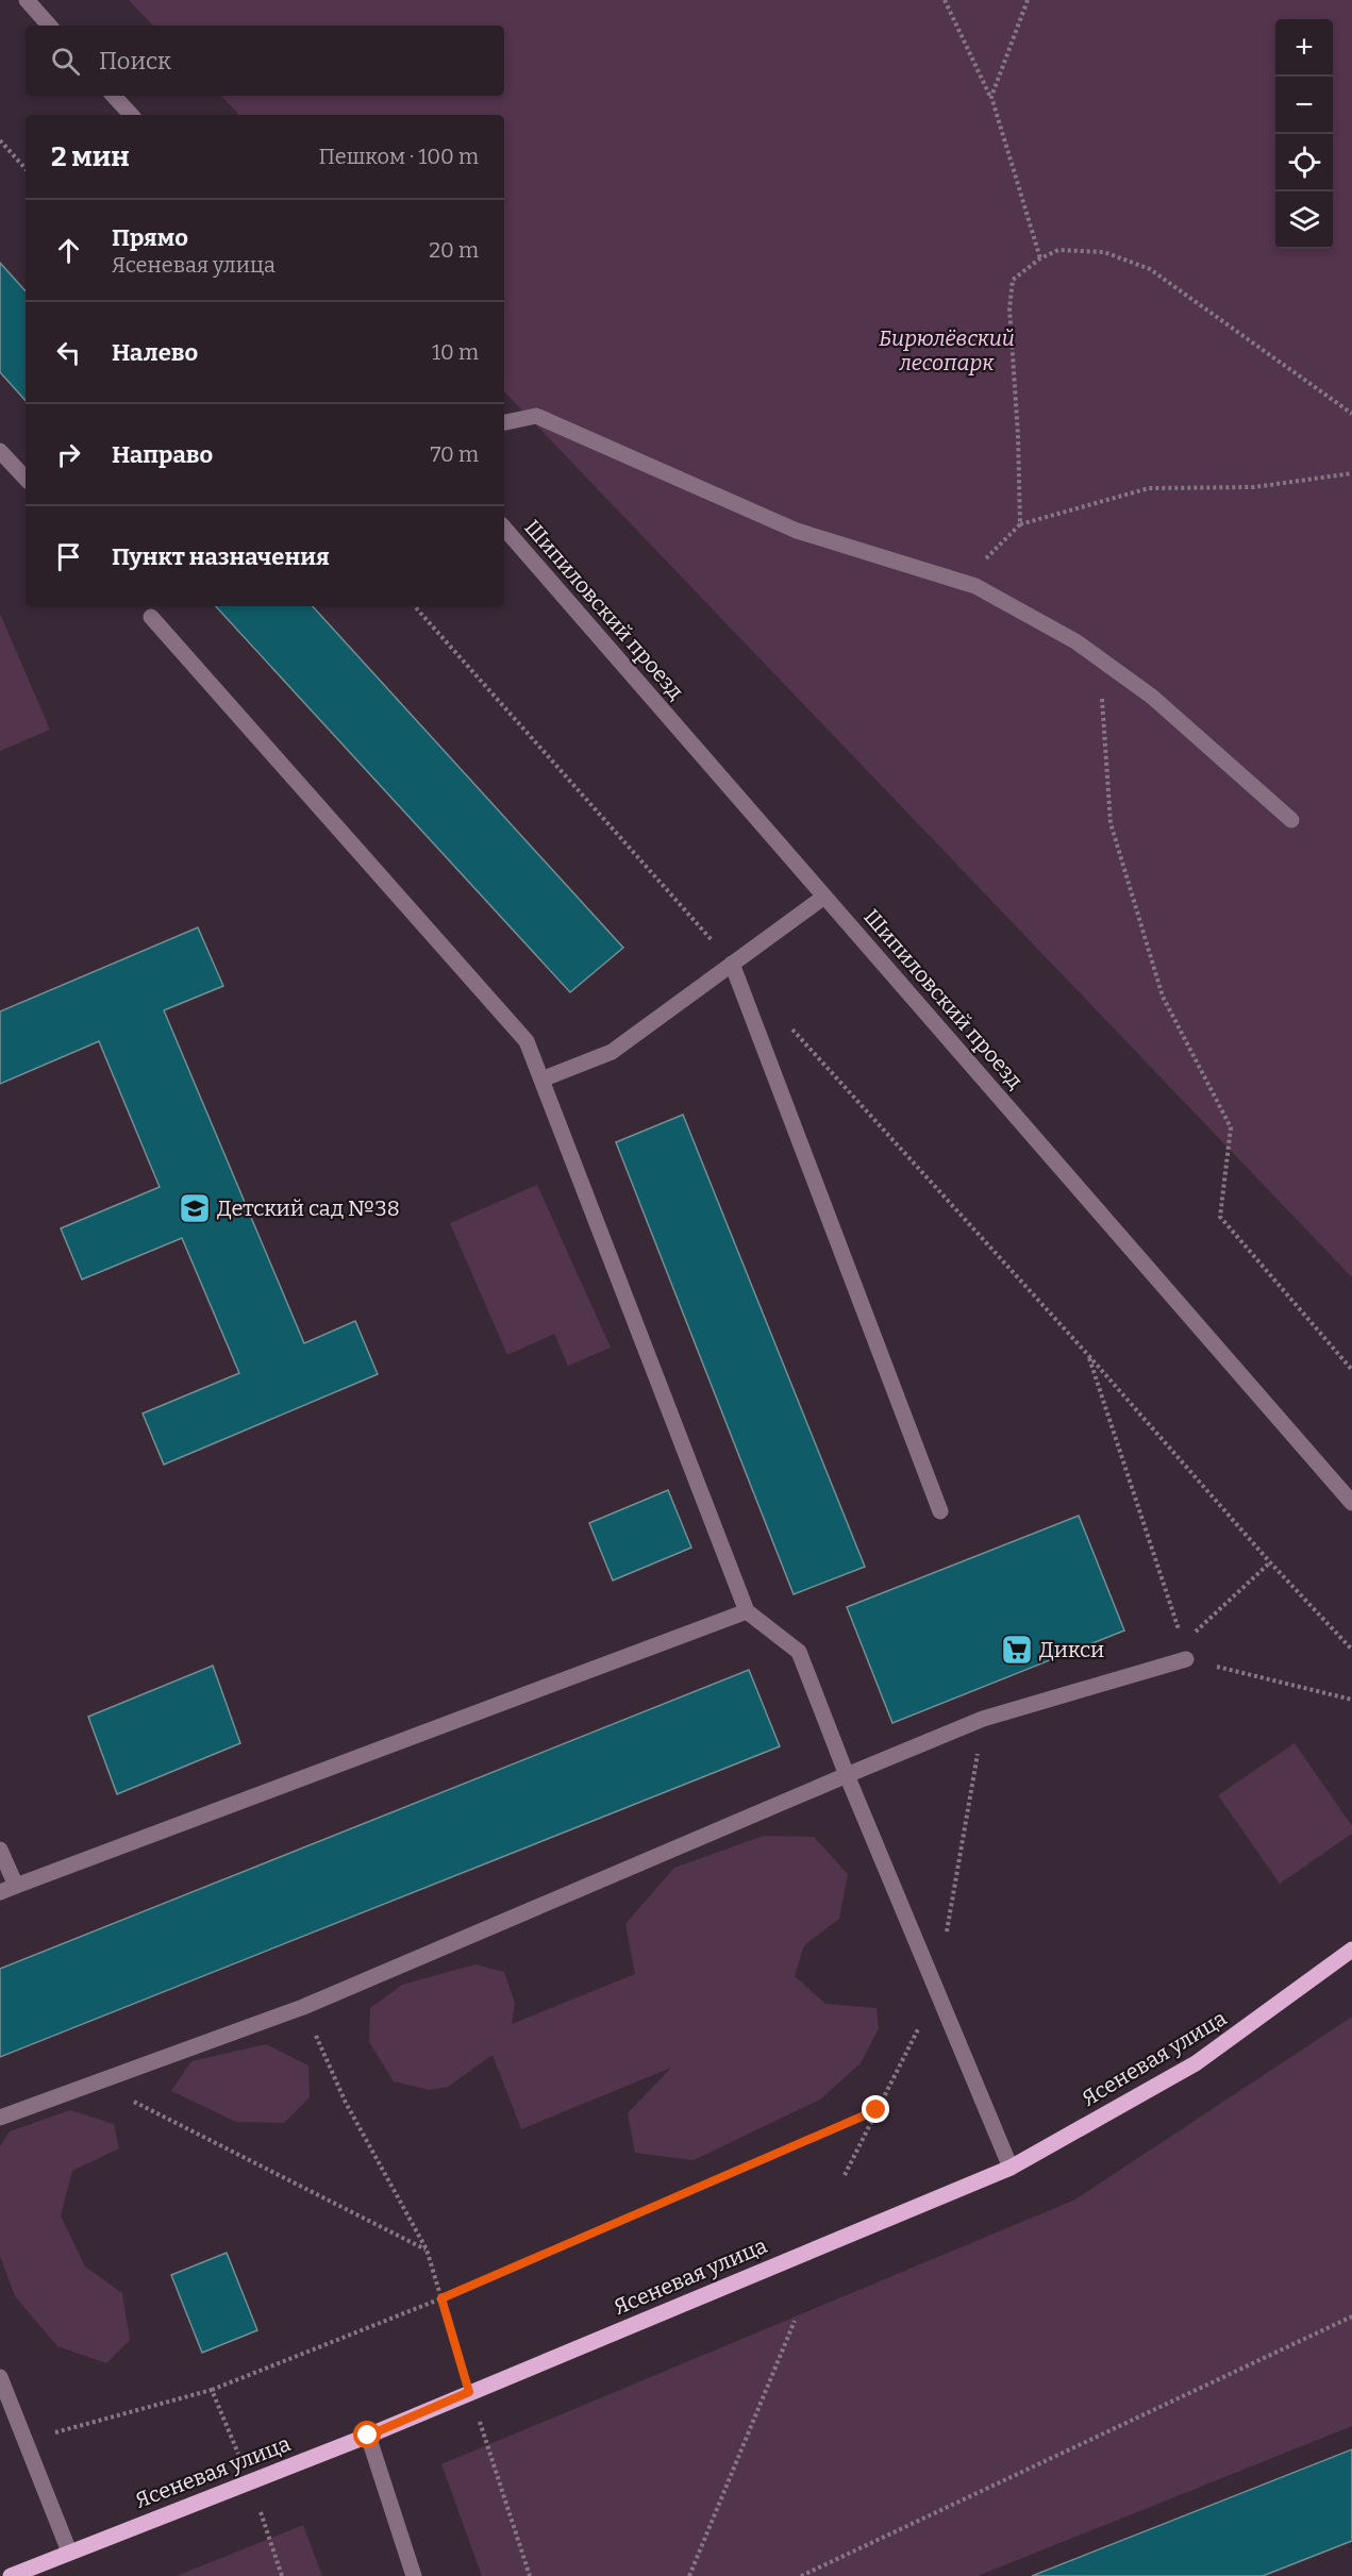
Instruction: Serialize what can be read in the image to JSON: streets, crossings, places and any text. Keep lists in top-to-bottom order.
{
  "streets": {
    "main road": ["Ясеневая улица"],
    "street": ["Шипиловский проезд"]
  },
  "parks": ["Бирюлёвский лесопарк"],
  "places": {
    "school or university": ["Детский сад №38"],
    "supermarket": ["Дикси"]
  },
  "page": {
    "map_buttons": ["+", "−"],
    "search": "Поиск",
    "heading": ["2 мин", "Пешком · 100 m"],
    "list": [
      ["Прямо", "Ясеневая улица", "20 m"],
      ["Налево", "10 m"],
      ["Направо", "70 m"],
      "Пункт назначения"
    ]
  }
}
